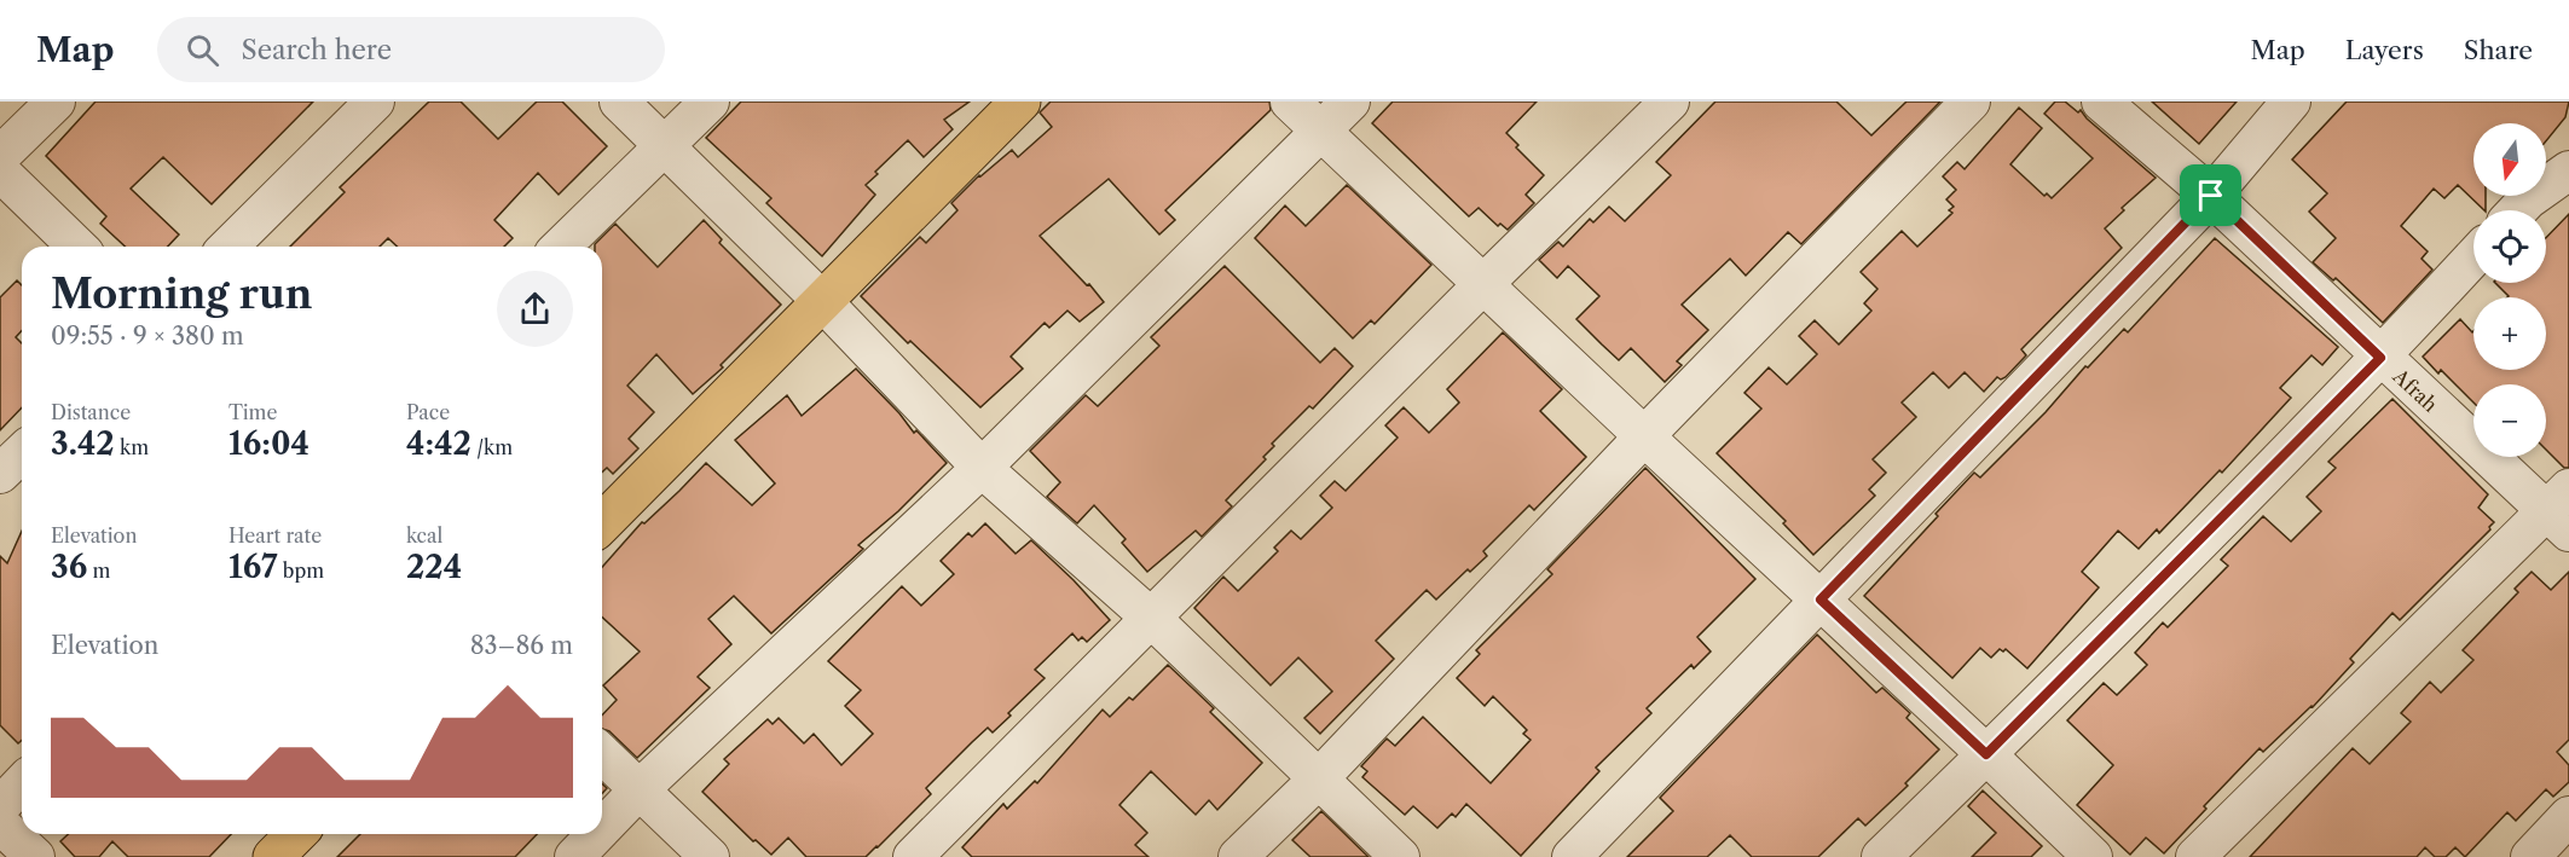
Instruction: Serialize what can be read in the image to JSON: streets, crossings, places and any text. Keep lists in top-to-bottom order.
{
  "streets": {
    "street": ["Afrah"]
  },
  "north": "bottom",
  "page": {
    "header": "Map",
    "search": "Search here",
    "nav": ["Map", "Layers", "Share"],
    "map_buttons": ["+", "−"],
    "heading": ["Morning run", "09:55 · 9 × 380 m"],
    "stats": [
      ["Distance", "3.42 km"],
      ["Time", "16:04"],
      ["Pace", "4:42 /km"],
      ["Elevation", "36 m"],
      ["Heart rate", "167 bpm"],
      ["kcal", "224"]
    ],
    "chart": ["Elevation", "83–86 m"]
  }
}
